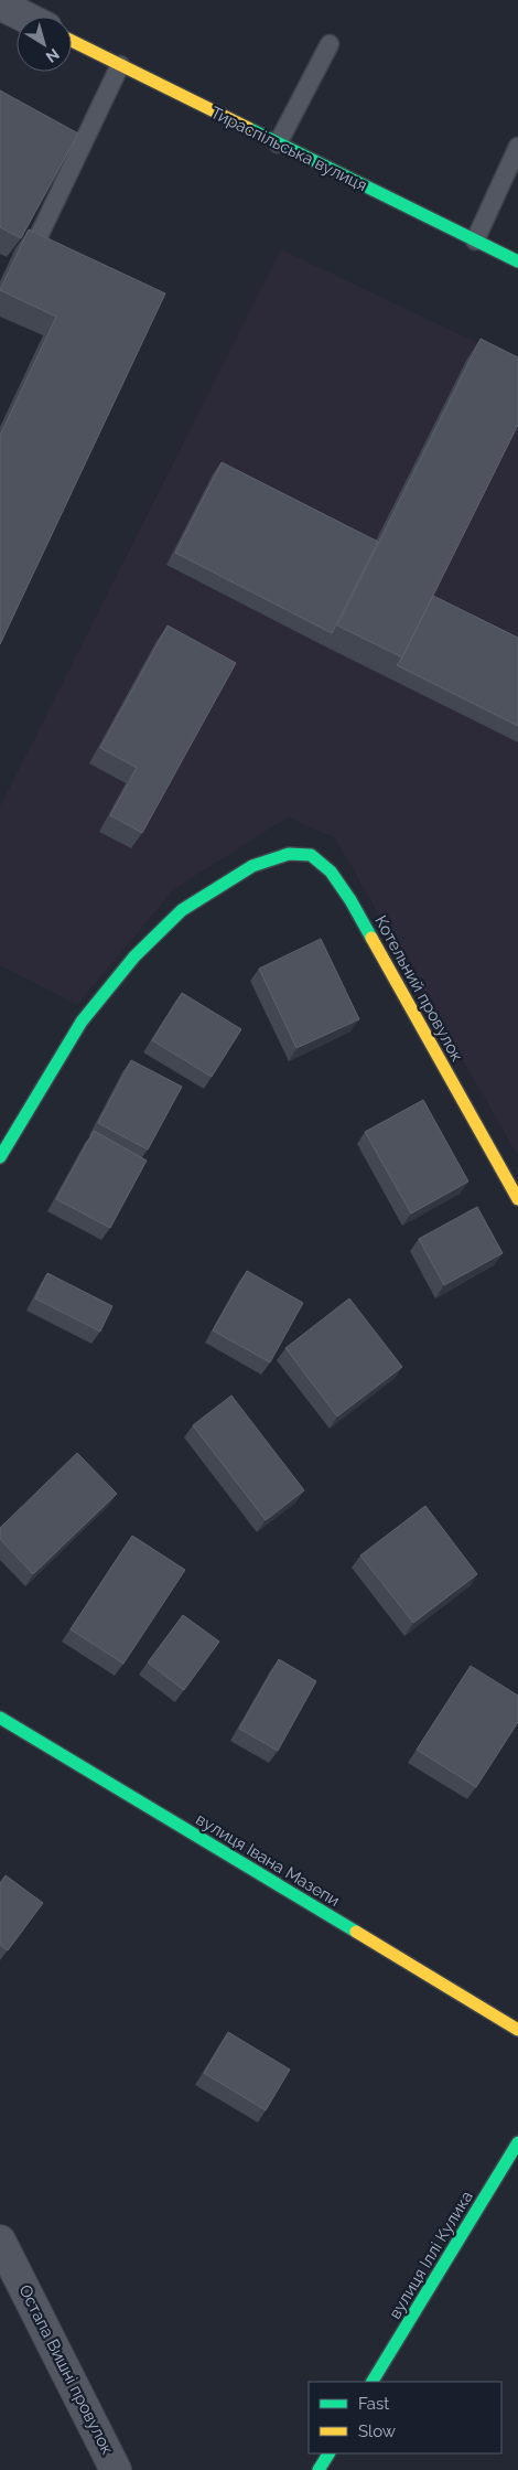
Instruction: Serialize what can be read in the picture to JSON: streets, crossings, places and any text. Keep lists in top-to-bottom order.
{
  "streets": {
    "street": [
      "Тираспільська вулиця",
      "Котельний провулок",
      "вулиця Івана Мазепи",
      "вулиця Іллі Кулика",
      "Остапа Вишні провулок"
    ]
  },
  "legend": ["Fast", "Slow"],
  "north": "bottom right"
}
